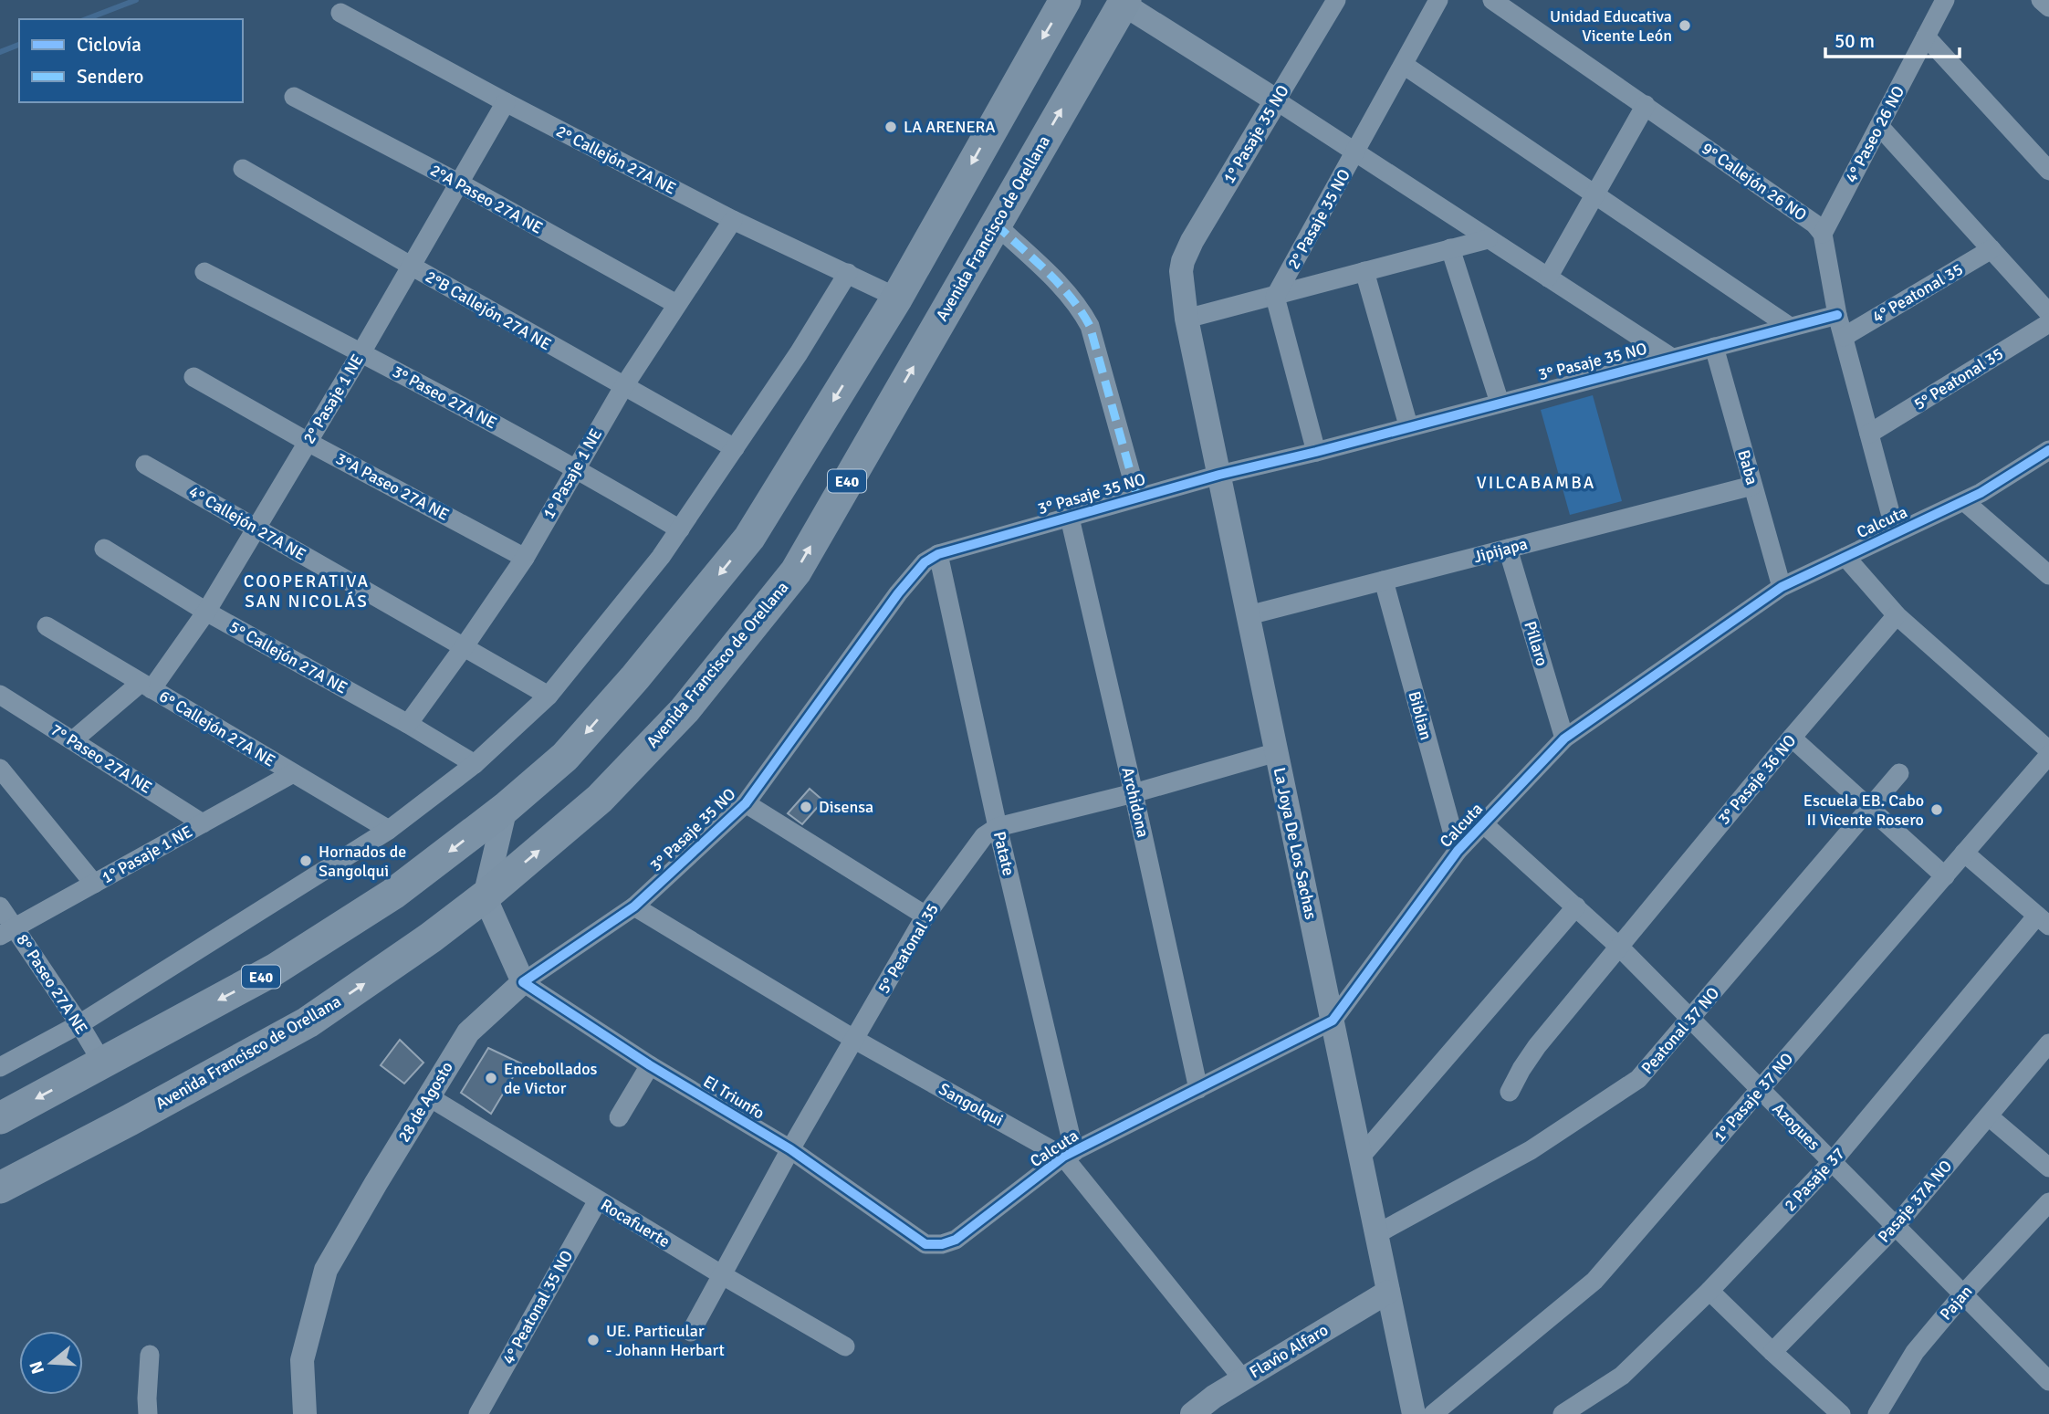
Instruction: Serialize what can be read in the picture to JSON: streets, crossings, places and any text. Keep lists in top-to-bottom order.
{
  "streets": {
    "highway": ["Avenida Francisco de Orellana", "E40"],
    "street": [
      "1° Pasaje 35 NO",
      "4° Paseo 26 NO",
      "2° Callejón 27A NE",
      "9° Callejón 26 NO",
      "2°A Paseo 27A NE",
      "2° Pasaje 35 NO",
      "4° Peatonal 35",
      "2°B Callejón 27A NE",
      "3° Pasaje 35 NO",
      "5° Peatonal 35",
      "3° Paseo 27A NE",
      "2° Pasaje 1 NE",
      "Baba",
      "1° Pasaje 1 NE",
      "3°A Paseo 27A NE",
      "Calcuta",
      "4° Callejón 27A NE",
      "Jipijapa",
      "Píllaro",
      "5° Callejón 27A NE",
      "Biblian",
      "6° Callejón 27A NE",
      "7° Paseo 27A NE",
      "3° Pasaje 36 NO",
      "Archidona",
      "La Joya De Los Sachas",
      "Patate",
      "8° Paseo 27A NE",
      "Peatonal 37 NO",
      "El Triunfo",
      "1° Pasaje 37 NO",
      "28 de Agosto",
      "Sangolqui",
      "Azogues",
      "2 Pasaje 37",
      "Pasaje 37A NO",
      "Rocafuerte",
      "Pajan",
      "4° Peatonal 35 NO",
      "Flavio Alfaro"
    ]
  },
  "crossings": [
    ["1° Pasaje 35 NO", "La Joya De Los Sachas"],
    ["4° Paseo 26 NO", "9° Callejón 26 NO"],
    ["2° Callejón 27A NE", "2° Pasaje 1 NE"],
    ["2° Callejón 27A NE", "1° Pasaje 1 NE"],
    ["2° Callejón 27A NE", "E40"],
    ["2°A Paseo 27A NE", "2° Pasaje 1 NE"],
    ["2°A Paseo 27A NE", "1° Pasaje 1 NE"],
    ["2°B Callejón 27A NE", "2° Pasaje 1 NE"],
    ["2°B Callejón 27A NE", "1° Pasaje 1 NE"],
    ["3° Pasaje 35 NO", "Baba"],
    ["3° Pasaje 35 NO", "Archidona"],
    ["3° Pasaje 35 NO", "La Joya De Los Sachas"],
    ["3° Pasaje 35 NO", "Patate"],
    ["3° Pasaje 35 NO", "El Triunfo"],
    ["3° Pasaje 35 NO", "28 de Agosto"],
    ["3° Pasaje 35 NO", "Sangolqui"],
    ["5° Peatonal 35", "Patate"],
    ["5° Peatonal 35", "El Triunfo"],
    ["5° Peatonal 35", "Sangolqui"],
    ["5° Peatonal 35", "Rocafuerte"],
    ["3° Paseo 27A NE", "2° Pasaje 1 NE"],
    ["3° Paseo 27A NE", "1° Pasaje 1 NE"],
    ["2° Pasaje 1 NE", "3°A Paseo 27A NE"],
    ["2° Pasaje 1 NE", "4° Callejón 27A NE"],
    ["2° Pasaje 1 NE", "5° Callejón 27A NE"],
    ["2° Pasaje 1 NE", "6° Callejón 27A NE"],
    ["2° Pasaje 1 NE", "7° Paseo 27A NE"],
    ["Baba", "Calcuta"],
    ["Baba", "Jipijapa"],
    ["1° Pasaje 1 NE", "3°A Paseo 27A NE"],
    ["1° Pasaje 1 NE", "4° Callejón 27A NE"],
    ["1° Pasaje 1 NE", "5° Callejón 27A NE"],
    ["1° Pasaje 1 NE", "6° Callejón 27A NE"],
    ["1° Pasaje 1 NE", "7° Paseo 27A NE"],
    ["1° Pasaje 1 NE", "8° Paseo 27A NE"],
    ["E40", "8° Paseo 27A NE"],
    ["Calcuta", "Píllaro"],
    ["Calcuta", "Biblian"],
    ["Calcuta", "Archidona"],
    ["Calcuta", "La Joya De Los Sachas"],
    ["Calcuta", "Patate"],
    ["Calcuta", "El Triunfo"],
    ["Calcuta", "Sangolqui"],
    ["Calcuta", "Azogues"],
    ["Jipijapa", "Píllaro"],
    ["Jipijapa", "Biblian"],
    ["Jipijapa", "La Joya De Los Sachas"],
    ["3° Pasaje 36 NO", "Azogues"],
    ["La Joya De Los Sachas", "Peatonal 37 NO"],
    ["La Joya De Los Sachas", "Flavio Alfaro"],
    ["Patate", "Sangolqui"],
    ["Peatonal 37 NO", "Azogues"],
    ["El Triunfo", "28 de Agosto"],
    ["1° Pasaje 37 NO", "Azogues"],
    ["28 de Agosto", "Rocafuerte"],
    ["Sangolqui", "Flavio Alfaro"],
    ["Azogues", "2 Pasaje 37"],
    ["Azogues", "Pasaje 37A NO"],
    ["Azogues", "Pajan"],
    ["Rocafuerte", "4° Peatonal 35 NO"]
  ],
  "districts": ["VILCABAMBA", "COOPERATIVA SAN NICOLÁS"],
  "places": [
    "Unidad Educativa Vicente León",
    "LA ARENERA",
    "Disensa",
    "Escuela EB. Cabo II Vicente Rosero",
    "Hornados de Sangolqui",
    "Encebollados de Victor",
    "UE. Particular - Johann Herbart"
  ],
  "legend": ["Ciclovía", "Sendero"],
  "scale_bar": "50 m",
  "north": "left"
}
